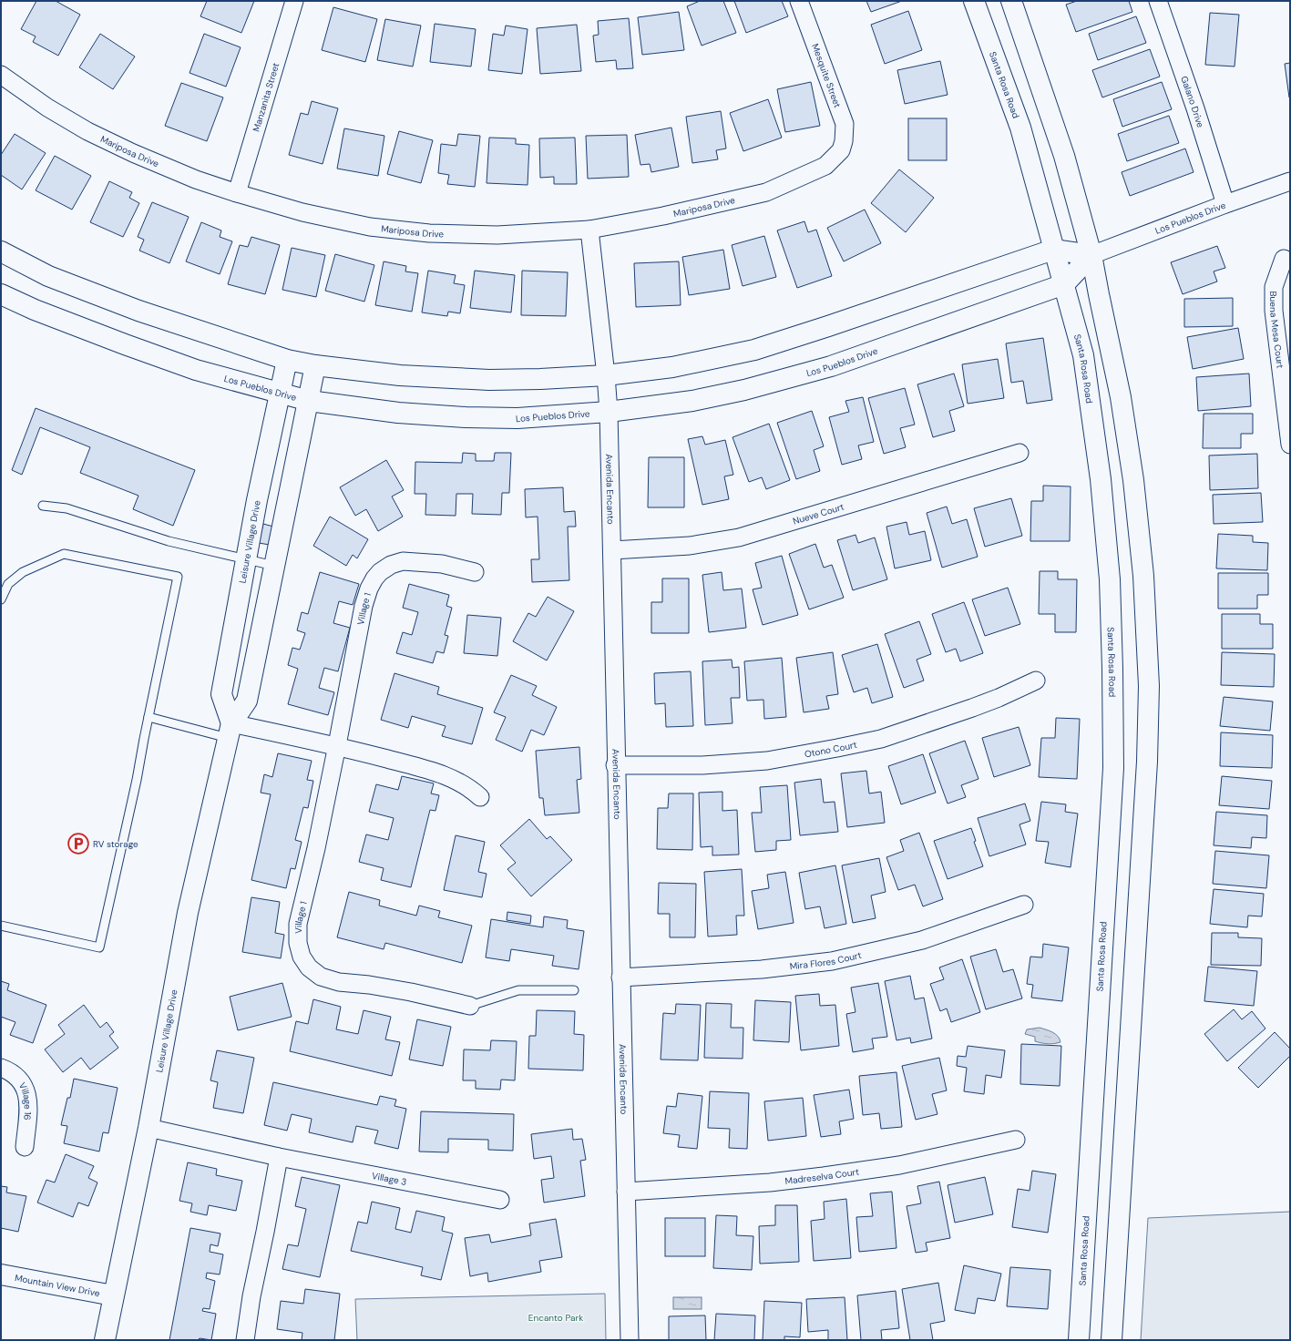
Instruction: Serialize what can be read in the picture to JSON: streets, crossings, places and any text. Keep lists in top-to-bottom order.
{
  "streets": {
    "street": [
      "Mesquite Street",
      "Santa Rosa Road",
      "Manzanita Street",
      "Galano Drive",
      "Mariposa Drive",
      "Los Pueblos Drive",
      "Buena Mesa Court",
      "Avenida Encanto",
      "Nueve Court",
      "Leisure Village Drive",
      "Village 1",
      "Otono Court",
      "Mira Flores Court",
      "Village 16",
      "Madreselva Court",
      "Village 3",
      "Mountain View Drive"
    ]
  },
  "crossings": [
    ["Mesquite Street", "Mariposa Drive"],
    ["Santa Rosa Road", "Los Pueblos Drive"],
    ["Manzanita Street", "Mariposa Drive"],
    ["Galano Drive", "Los Pueblos Drive"],
    ["Mariposa Drive", "Avenida Encanto"],
    ["Los Pueblos Drive", "Avenida Encanto"],
    ["Los Pueblos Drive", "Leisure Village Drive"],
    ["Avenida Encanto", "Nueve Court"],
    ["Avenida Encanto", "Otono Court"],
    ["Avenida Encanto", "Mira Flores Court"],
    ["Avenida Encanto", "Madreselva Court"],
    ["Leisure Village Drive", "Village 3"],
    ["Leisure Village Drive", "Mountain View Drive"]
  ],
  "parks": ["Encanto Park"],
  "places": {
    "parking": ["RV storage"]
  }
}
